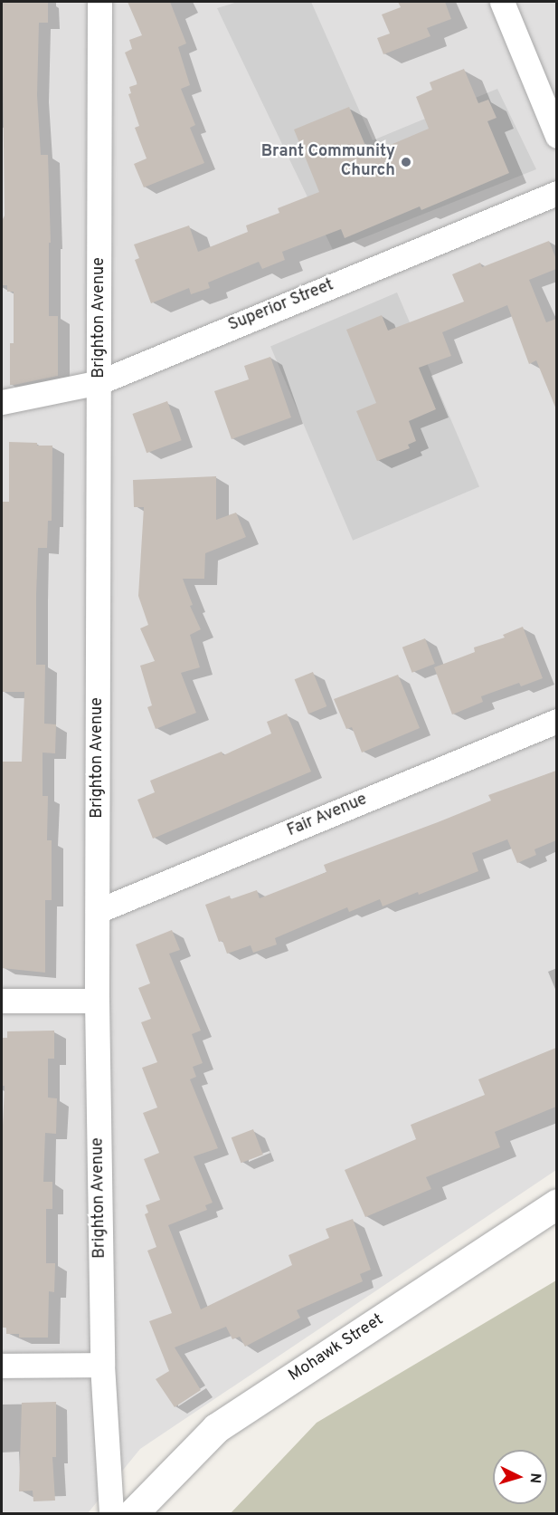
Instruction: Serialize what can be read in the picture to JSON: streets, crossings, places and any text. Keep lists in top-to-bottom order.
{
  "streets": {
    "street": [
      "Superior Street",
      "Brighton Avenue",
      "Fair Avenue",
      "Mohawk Street"
    ]
  },
  "crossings": [
    ["Superior Street", "Brighton Avenue"],
    ["Brighton Avenue", "Fair Avenue"]
  ],
  "places": ["Brant Community Church"],
  "north": "right"
}
